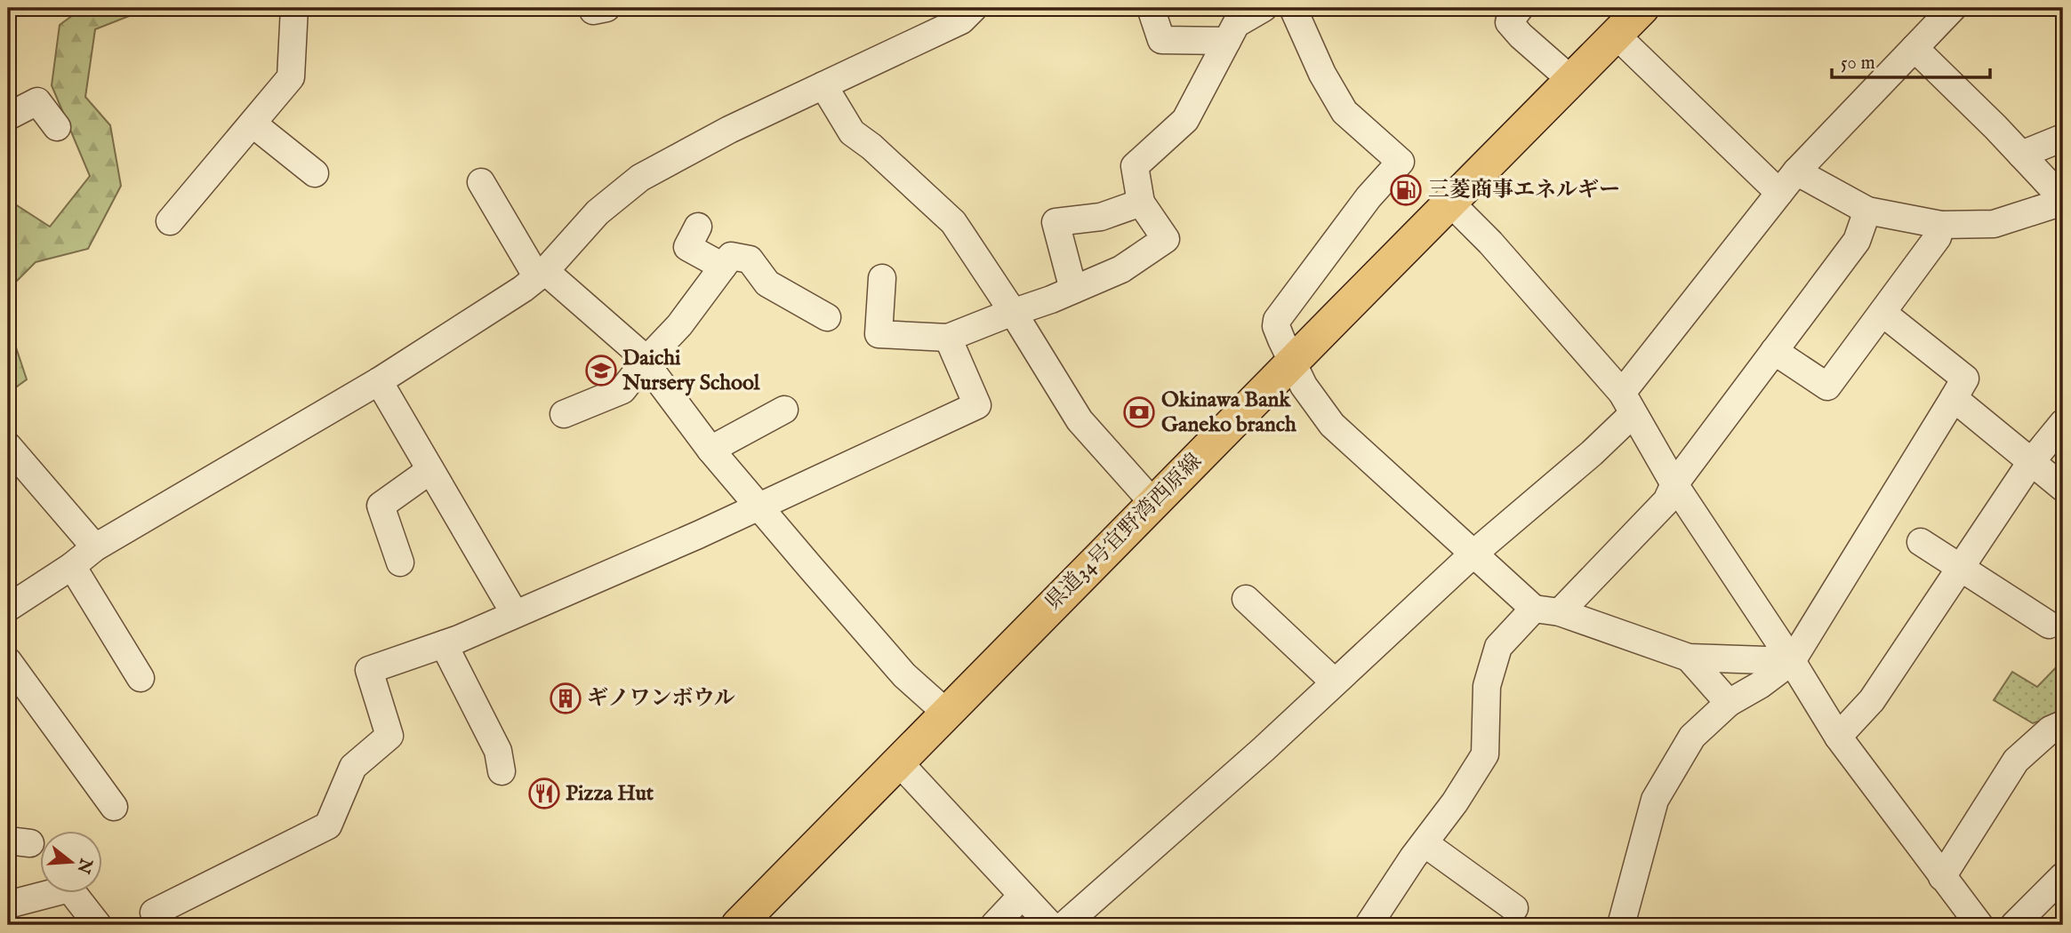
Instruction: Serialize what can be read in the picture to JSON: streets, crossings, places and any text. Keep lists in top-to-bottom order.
{
  "streets": {
    "main road": ["県道34号宜野湾西原線"]
  },
  "places": {
    "fuel station": ["三菱商事エネルギー"],
    "school or university": ["Daichi Nursery School"],
    "bank": ["Okinawa Bank Ganeko branch"],
    "building": ["ギノワンボウル"],
    "restaurant": ["Pizza Hut"]
  },
  "scale_bar": "50 m",
  "north": "right"
}
